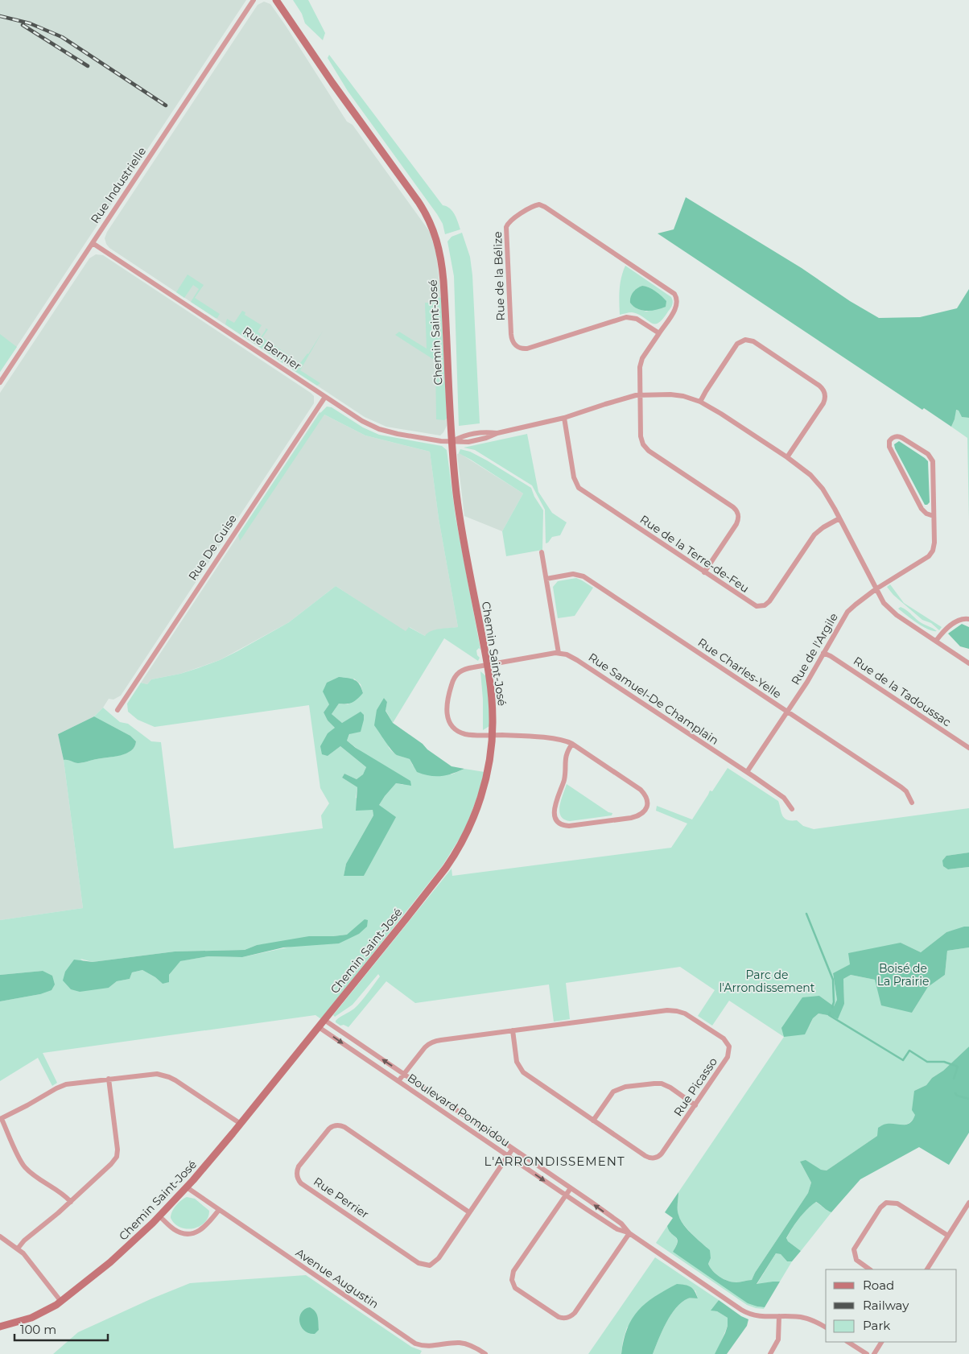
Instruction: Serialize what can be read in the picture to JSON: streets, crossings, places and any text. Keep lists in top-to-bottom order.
{
  "streets": {
    "street": [
      "Rue Industrielle",
      "Rue de la Bélize",
      "Chemin Saint-José",
      "Rue Bernier",
      "Rue De Guise",
      "Rue de la Terre-de-Feu",
      "Rue de l'Argile",
      "Rue Charles-Yelle",
      "Rue de la Tadoussac",
      "Rue Samuel-De Champlain",
      "Rue Picasso",
      "Boulevard Pompidou",
      "Rue Perrier",
      "Avenue Augustin"
    ]
  },
  "crossings": [
    ["Rue Industrielle", "Rue Bernier"],
    ["Rue de la Bélize", "Rue Bernier"],
    ["Rue de la Bélize", "Rue de la Terre-de-Feu"],
    ["Chemin Saint-José", "Rue Bernier"],
    ["Chemin Saint-José", "Rue Samuel-De Champlain"],
    ["Chemin Saint-José", "Boulevard Pompidou"],
    ["Chemin Saint-José", "Avenue Augustin"],
    ["Rue Bernier", "Rue De Guise"],
    ["Rue Bernier", "Rue de la Terre-de-Feu"],
    ["Rue Bernier", "Rue de l'Argile"],
    ["Rue de l'Argile", "Rue Charles-Yelle"],
    ["Rue de l'Argile", "Rue de la Tadoussac"],
    ["Rue de l'Argile", "Rue Samuel-De Champlain"],
    ["Rue Picasso", "Boulevard Pompidou"],
    ["Boulevard Pompidou", "Rue Perrier"]
  ],
  "districts": ["L'ARRONDISSEMENT"],
  "parks": ["Boisé de La Prairie", "Parc de l'Arrondissement"],
  "legend": ["Road", "Railway", "Park"],
  "scale_bar": "100 m"
}
